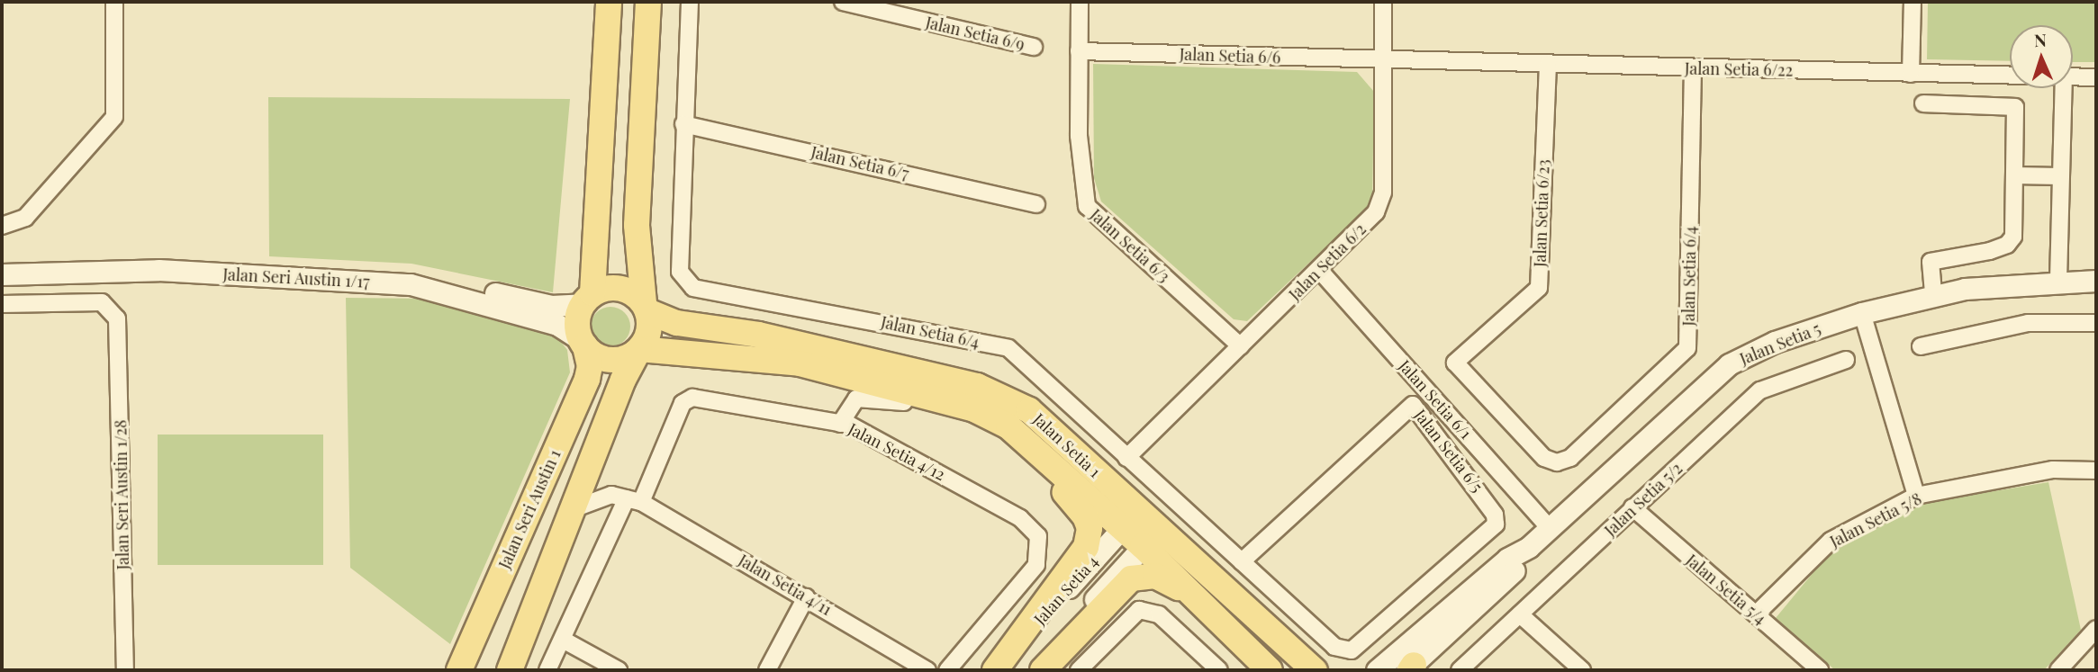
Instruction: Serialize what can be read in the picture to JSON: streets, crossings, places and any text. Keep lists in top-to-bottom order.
{
  "streets": {
    "main road": ["Jalan Setia 1", "Jalan Seri Austin 1"],
    "street": [
      "Jalan Setia 6/9",
      "Jalan Setia 6/6",
      "Jalan Setia 6/22",
      "Jalan Setia 6/7",
      "Jalan Setia 6/23",
      "Jalan Setia 6/3",
      "Jalan Setia 6/2",
      "Jalan Setia 6/4",
      "Jalan Seri Austin 1/17",
      "Jalan Setia 5",
      "Jalan Setia 6/1",
      "Jalan Setia 6/5",
      "Jalan Setia 4/12",
      "Jalan Seri Austin 1/28",
      "Jalan Setia 5/2",
      "Jalan Setia 5/8",
      "Jalan Setia 4/11",
      "Jalan Setia 5/4",
      "Jalan Setia 4"
    ]
  },
  "crossings": [
    ["Jalan Setia 6/6", "Jalan Setia 6/22"],
    ["Jalan Setia 6/6", "Jalan Setia 6/3"],
    ["Jalan Setia 6/6", "Jalan Setia 6/2"],
    ["Jalan Setia 6/22", "Jalan Setia 6/23"],
    ["Jalan Setia 6/22", "Jalan Setia 6/2"],
    ["Jalan Setia 6/22", "Jalan Setia 6/4"],
    ["Jalan Setia 6/7", "Jalan Setia 6/4"],
    ["Jalan Setia 6/23", "Jalan Setia 6/4"],
    ["Jalan Setia 6/3", "Jalan Setia 6/2"],
    ["Jalan Setia 6/2", "Jalan Setia 6/4"],
    ["Jalan Setia 6/2", "Jalan Setia 6/1"],
    ["Jalan Setia 6/4", "Jalan Setia 6/5"],
    ["Jalan Seri Austin 1/17", "Jalan Setia 1"],
    ["Jalan Seri Austin 1/17", "Jalan Seri Austin 1"],
    ["Jalan Setia 5", "Jalan Setia 6/1"],
    ["Jalan Setia 1", "Jalan Seri Austin 1"],
    ["Jalan Setia 1", "Jalan Setia 4"],
    ["Jalan Setia 4/12", "Jalan Setia 4/11"],
    ["Jalan Setia 5/2", "Jalan Setia 5/4"],
    ["Jalan Setia 5/8", "Jalan Setia 5/4"]
  ],
  "north": "top"
}
